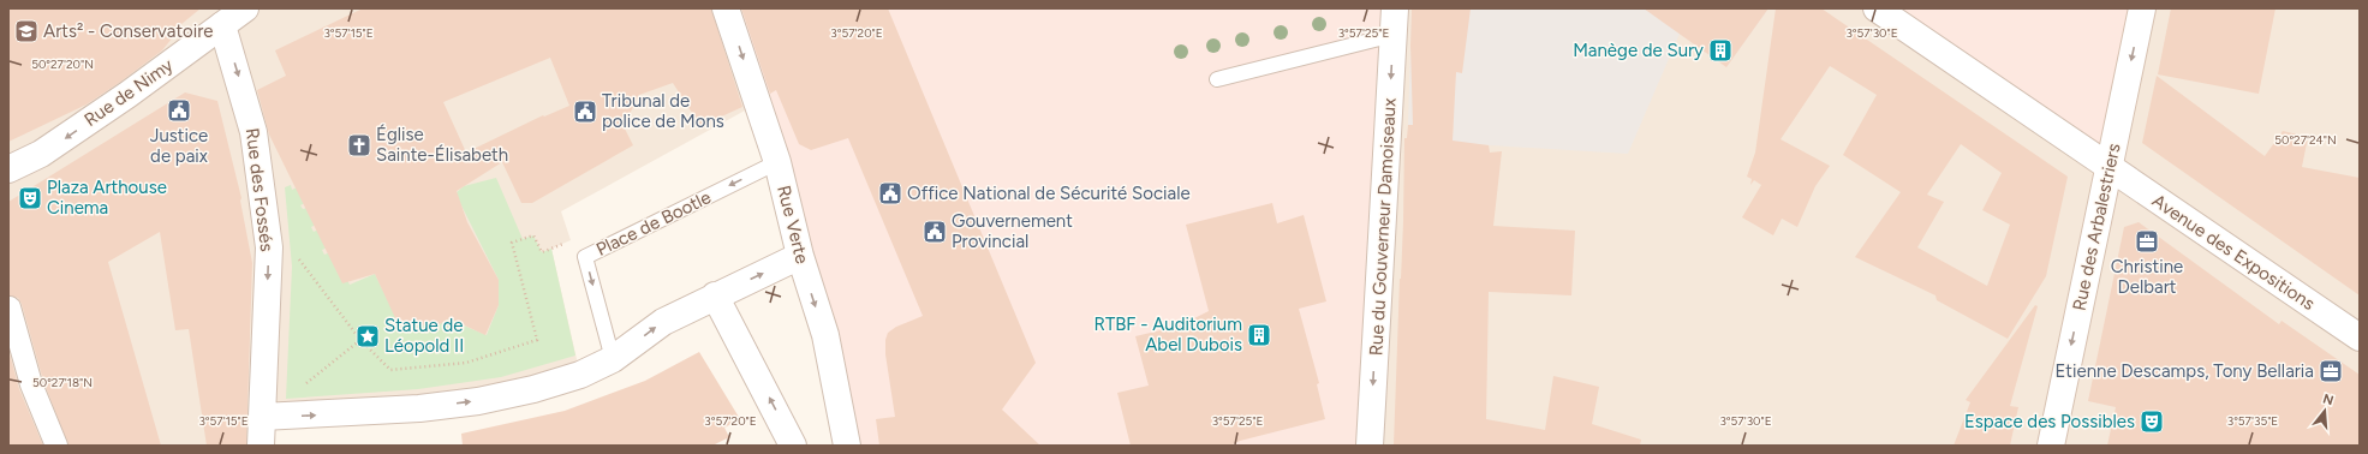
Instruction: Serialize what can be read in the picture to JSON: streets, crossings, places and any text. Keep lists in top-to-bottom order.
{
  "streets": {
    "street": [
      "Rue de Nimy",
      "Rue des Fossés",
      "Rue Verte",
      "Rue du Gouverneur Damoiseaux",
      "Rue des Arbalestriers",
      "Avenue des Expositions"
    ],
    "lane": ["Place de Bootle"]
  },
  "crossings": [
    ["Rue de Nimy", "Rue des Fossés"],
    ["Place de Bootle", "Rue Verte"],
    ["Rue des Arbalestriers", "Avenue des Expositions"]
  ],
  "one_way": [
    "Rue de Nimy",
    "Rue des Fossés",
    "Place de Bootle",
    "Rue du Gouverneur Damoiseaux",
    "Rue des Arbalestriers"
  ],
  "places": {
    "school or university": ["Arts² - Conservatoire"],
    "building": ["Manège de Sury", "RTBF - Auditorium Abel Dubois"],
    "public building": [
      "Justice de paix",
      "Tribunal de police de Mons",
      "Office National de Sécurité Sociale",
      "Gouvernement Provincial"
    ],
    "church": ["Église Sainte-Élisabeth"],
    "theatre": ["Plaza Arthouse Cinema", "Espace des Possibles"],
    "office": ["Christine Delbart", "Etienne Descamps, Tony Bellaria"],
    "place": ["Statue de Léopold II"]
  },
  "north": "top",
  "coordinates": [
    "3°57'15\"E",
    "3°57'20\"E",
    "3°57'25\"E",
    "3°57'30\"E",
    "50°27'20\"N",
    "50°27'24\"N",
    "50°27'18\"N",
    "3°57'35\"E"
  ]
}
